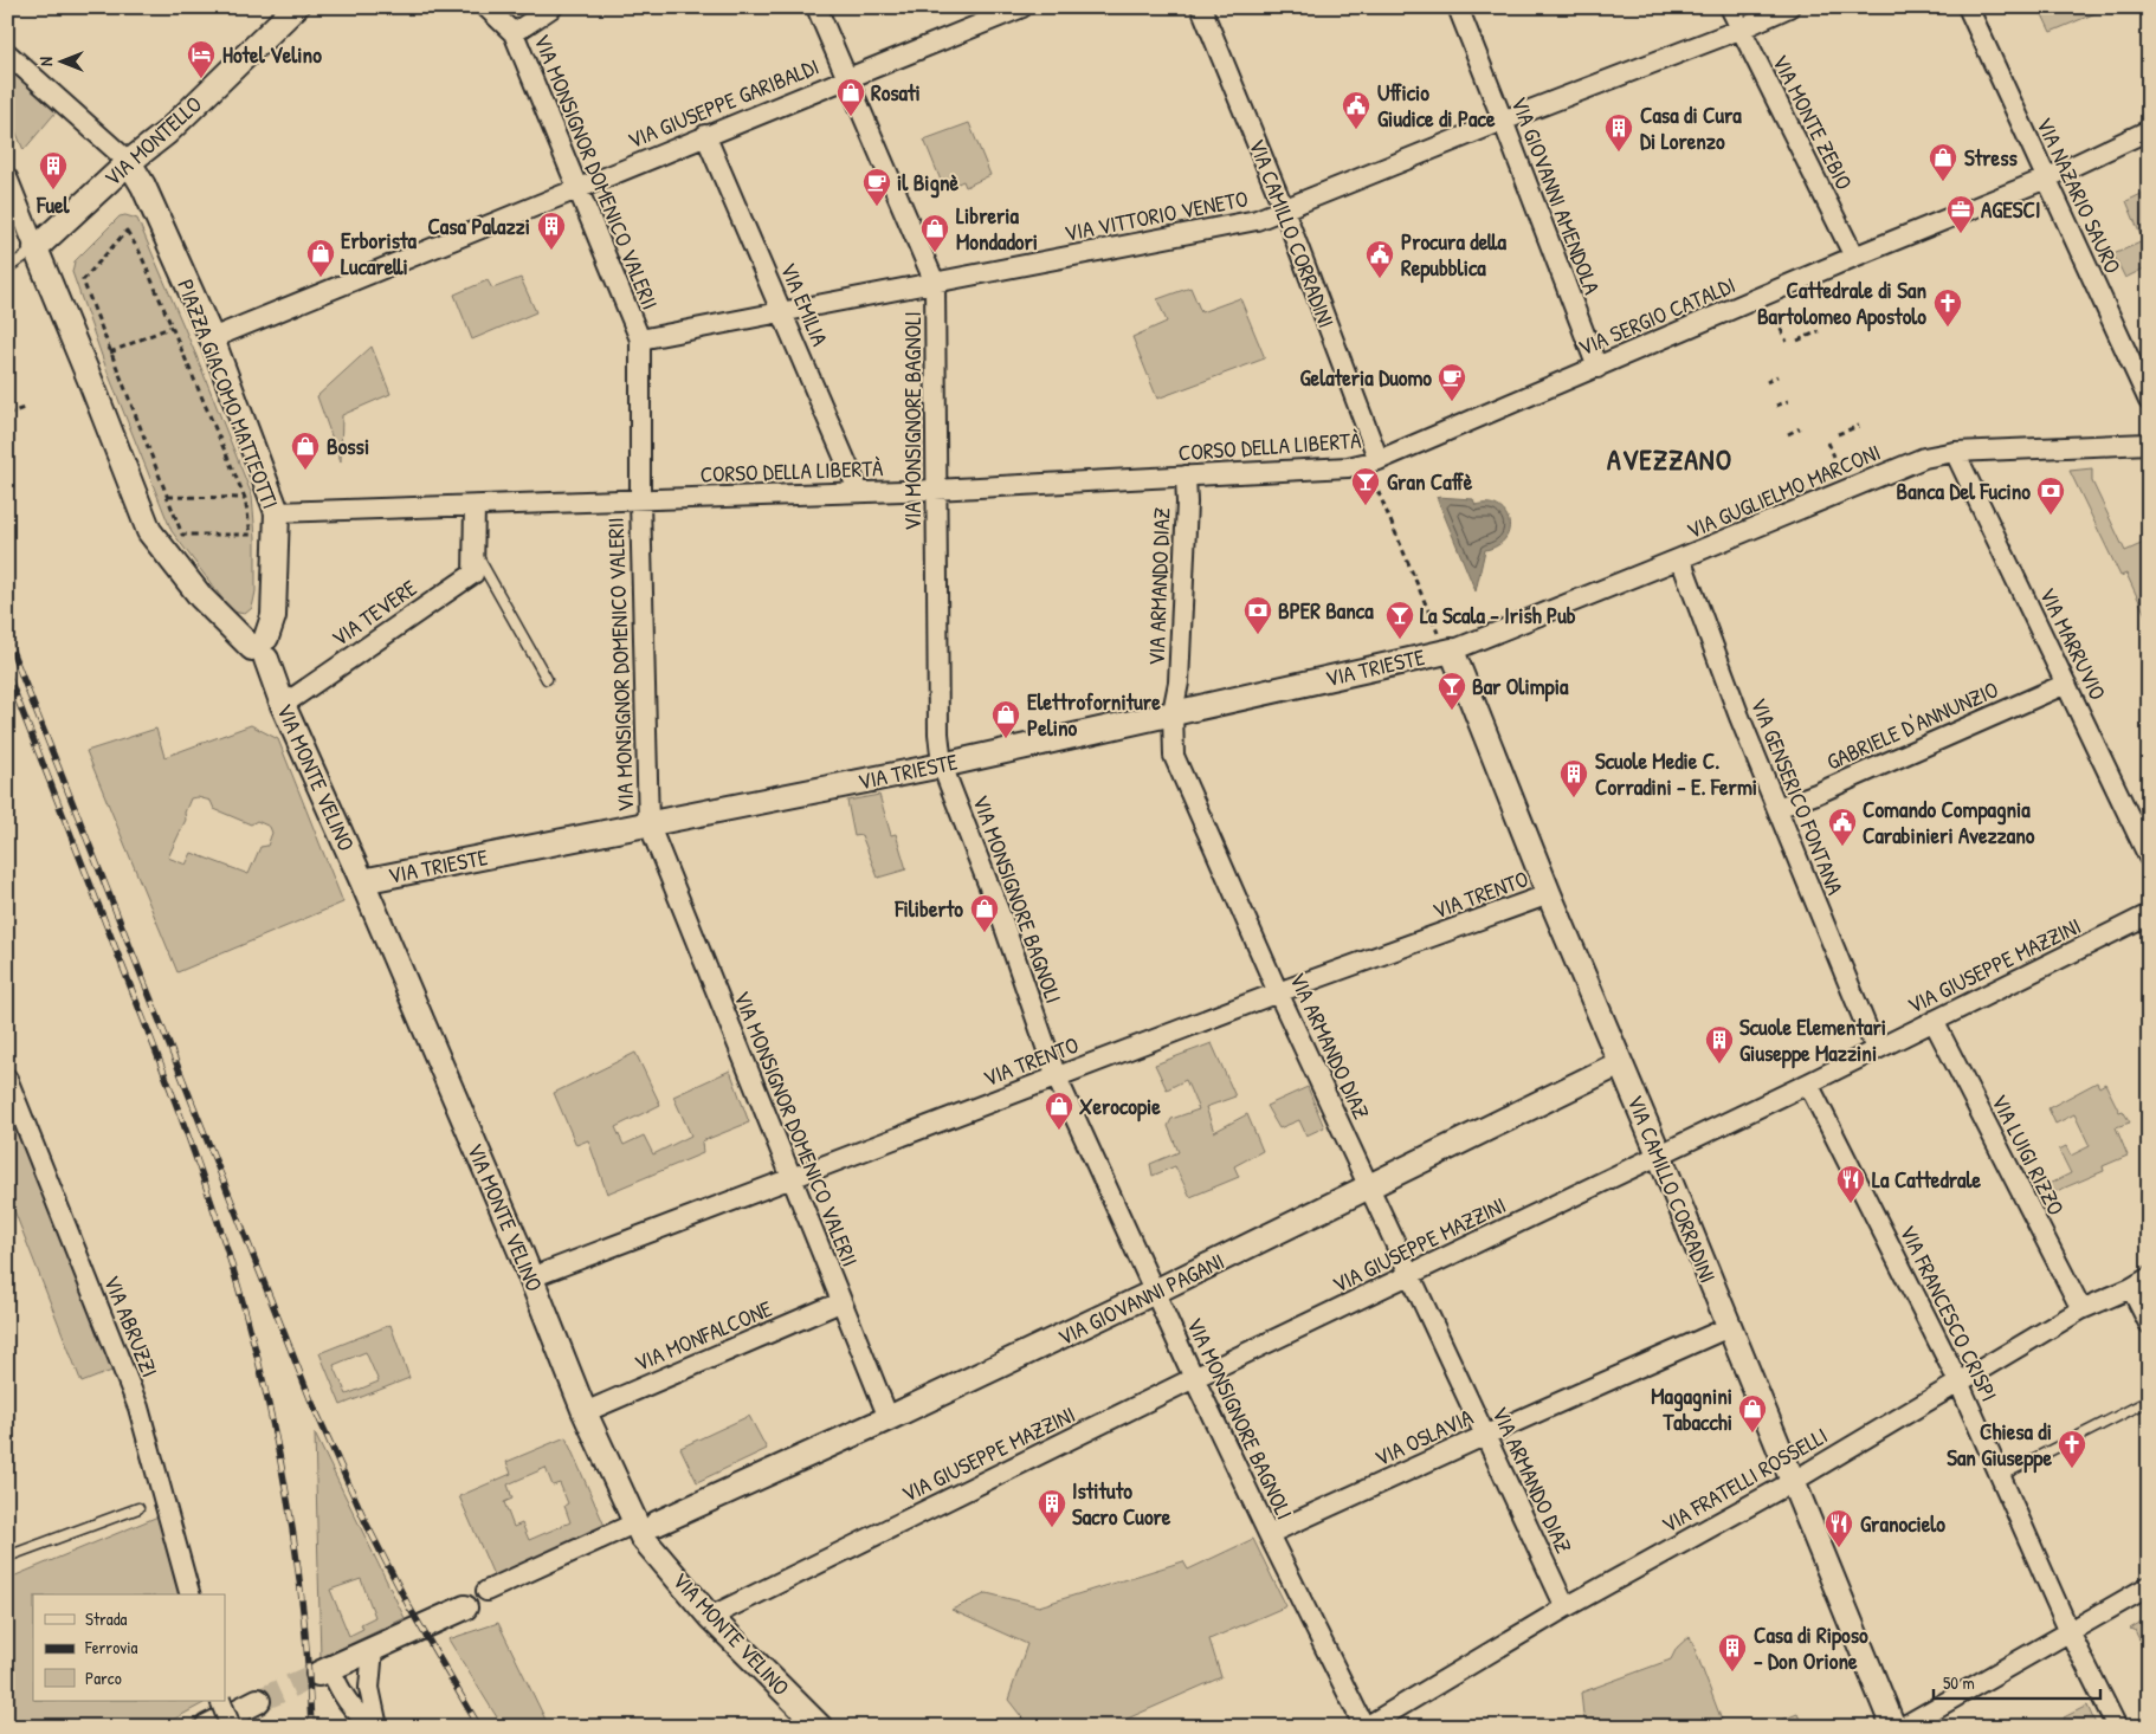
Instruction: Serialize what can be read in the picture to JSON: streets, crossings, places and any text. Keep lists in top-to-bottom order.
{
  "streets": {
    "street": [
      "VIA GIUSEPPE GARIBALDI",
      "VIA MONTE ZEBIO",
      "VIA MONTELLO",
      "VIA MONSIGNOR DOMENICO VALERII",
      "VIA GIOVANNI AMENDOLA",
      "VIA NAZARIO SAURO",
      "VIA VITTORIO VENETO",
      "VIA CAMILLO CORRADINI",
      "VIA EMILIA",
      "VIA SERGIO CATALDI",
      "PIAZZA GIACOMO MATTEOTTI",
      "VIA MONSIGNORE BAGNOLI",
      "CORSO DELLA LIBERTÀ",
      "VIA GUGLIELMO MARCONI",
      "VIA ARMANDO DIAZ",
      "VIA TEVERE",
      "VIA MARRUVIO",
      "VIA TRIESTE",
      "GABRIELE D'ANNUNZIO",
      "VIA MONTE VELINO",
      "VIA GENSERICO FONTANA",
      "VIA TRENTO",
      "VIA GIUSEPPE MAZZINI",
      "VIA LUIGI RIZZO",
      "VIA GIOVANNI PAGANI",
      "VIA FRANCESCO CRISPI",
      "VIA ABRUZZI",
      "VIA MONFALCONE",
      "VIA OSLAVIA",
      "VIA FRATELLI ROSSELLI"
    ]
  },
  "crossings": [
    ["VIA GIUSEPPE GARIBALDI", "VIA MONSIGNOR DOMENICO VALERII"],
    ["VIA GIUSEPPE GARIBALDI", "VIA EMILIA"],
    ["VIA GIUSEPPE GARIBALDI", "PIAZZA GIACOMO MATTEOTTI"],
    ["VIA GIUSEPPE GARIBALDI", "VIA MONSIGNORE BAGNOLI"],
    ["VIA MONTE ZEBIO", "VIA VITTORIO VENETO"],
    ["VIA MONTE ZEBIO", "VIA SERGIO CATALDI"],
    ["VIA MONTELLO", "PIAZZA GIACOMO MATTEOTTI"],
    ["VIA MONSIGNOR DOMENICO VALERII", "VIA VITTORIO VENETO"],
    ["VIA MONSIGNOR DOMENICO VALERII", "CORSO DELLA LIBERTÀ"],
    ["VIA MONSIGNOR DOMENICO VALERII", "VIA TRIESTE"],
    ["VIA MONSIGNOR DOMENICO VALERII", "VIA TRENTO"],
    ["VIA MONSIGNOR DOMENICO VALERII", "VIA GIOVANNI PAGANI"],
    ["VIA MONSIGNOR DOMENICO VALERII", "VIA MONFALCONE"],
    ["VIA GIOVANNI AMENDOLA", "VIA VITTORIO VENETO"],
    ["VIA GIOVANNI AMENDOLA", "VIA SERGIO CATALDI"],
    ["VIA NAZARIO SAURO", "VIA SERGIO CATALDI"],
    ["VIA VITTORIO VENETO", "VIA CAMILLO CORRADINI"],
    ["VIA VITTORIO VENETO", "VIA EMILIA"],
    ["VIA VITTORIO VENETO", "VIA MONSIGNORE BAGNOLI"],
    ["VIA CAMILLO CORRADINI", "VIA SERGIO CATALDI"],
    ["VIA CAMILLO CORRADINI", "CORSO DELLA LIBERTÀ"],
    ["VIA CAMILLO CORRADINI", "VIA GUGLIELMO MARCONI"],
    ["VIA CAMILLO CORRADINI", "VIA TRIESTE"],
    ["VIA CAMILLO CORRADINI", "VIA TRENTO"],
    ["VIA CAMILLO CORRADINI", "VIA GIUSEPPE MAZZINI"],
    ["VIA CAMILLO CORRADINI", "VIA GIOVANNI PAGANI"],
    ["VIA CAMILLO CORRADINI", "VIA OSLAVIA"],
    ["VIA CAMILLO CORRADINI", "VIA FRATELLI ROSSELLI"],
    ["VIA EMILIA", "CORSO DELLA LIBERTÀ"],
    ["VIA SERGIO CATALDI", "CORSO DELLA LIBERTÀ"],
    ["PIAZZA GIACOMO MATTEOTTI", "CORSO DELLA LIBERTÀ"],
    ["PIAZZA GIACOMO MATTEOTTI", "VIA MONTE VELINO"],
    ["VIA MONSIGNORE BAGNOLI", "CORSO DELLA LIBERTÀ"],
    ["VIA MONSIGNORE BAGNOLI", "VIA TRIESTE"],
    ["VIA MONSIGNORE BAGNOLI", "VIA TRENTO"],
    ["VIA MONSIGNORE BAGNOLI", "VIA GIUSEPPE MAZZINI"],
    ["VIA MONSIGNORE BAGNOLI", "VIA GIOVANNI PAGANI"],
    ["VIA MONSIGNORE BAGNOLI", "VIA OSLAVIA"],
    ["VIA MONSIGNORE BAGNOLI", "VIA FRATELLI ROSSELLI"],
    ["CORSO DELLA LIBERTÀ", "VIA ARMANDO DIAZ"],
    ["CORSO DELLA LIBERTÀ", "VIA TEVERE"],
    ["VIA GUGLIELMO MARCONI", "VIA MARRUVIO"],
    ["VIA GUGLIELMO MARCONI", "VIA TRIESTE"],
    ["VIA GUGLIELMO MARCONI", "VIA GENSERICO FONTANA"],
    ["VIA ARMANDO DIAZ", "VIA TRIESTE"],
    ["VIA ARMANDO DIAZ", "VIA TRENTO"],
    ["VIA ARMANDO DIAZ", "VIA GIUSEPPE MAZZINI"],
    ["VIA ARMANDO DIAZ", "VIA GIOVANNI PAGANI"],
    ["VIA ARMANDO DIAZ", "VIA OSLAVIA"],
    ["VIA ARMANDO DIAZ", "VIA FRATELLI ROSSELLI"],
    ["VIA TEVERE", "VIA MONTE VELINO"],
    ["VIA MARRUVIO", "GABRIELE D'ANNUNZIO"],
    ["VIA TRIESTE", "VIA MONTE VELINO"],
    ["GABRIELE D'ANNUNZIO", "VIA GENSERICO FONTANA"],
    ["VIA MONTE VELINO", "VIA TRENTO"],
    ["VIA MONTE VELINO", "VIA GIUSEPPE MAZZINI"],
    ["VIA MONTE VELINO", "VIA GIOVANNI PAGANI"],
    ["VIA MONTE VELINO", "VIA MONFALCONE"],
    ["VIA GENSERICO FONTANA", "VIA GIUSEPPE MAZZINI"],
    ["VIA GIUSEPPE MAZZINI", "VIA LUIGI RIZZO"],
    ["VIA GIUSEPPE MAZZINI", "VIA FRANCESCO CRISPI"],
    ["VIA LUIGI RIZZO", "VIA FRATELLI ROSSELLI"],
    ["VIA FRANCESCO CRISPI", "VIA FRATELLI ROSSELLI"]
  ],
  "districts": ["AVEZZANO"],
  "places": {
    "hotel": ["Hotel Velino"],
    "shop": [
      "Rosati",
      "Stress",
      "Libreria Mondadori",
      "Erborista Lucarelli",
      "Bossi",
      "Elettroforniture Pelino",
      "Filiberto",
      "Xerocopie",
      "Magagnini Tabacchi"
    ],
    "public building": ["Ufficio Giudice di Pace", "Procura della Repubblica", "Comando Compagnia Carabinieri Avezzano"],
    "building": [
      "Casa di Cura Di Lorenzo",
      "Fuel",
      "Casa Palazzi",
      "Scuole Medie C. Corradini - E. Fermi",
      "Scuole Elementari Giuseppe Mazzini",
      "Istituto Sacro Cuore",
      "Casa di Riposo - Don Orione"
    ],
    "cafe": ["il Bignè", "Gelateria Duomo"],
    "office": ["AGESCI"],
    "church": ["Cattedrale di San Bartolomeo Apostolo", "Chiesa di San Giuseppe"],
    "bar": ["Gran Caffè", "La Scala - Irish Pub", "Bar Olimpia"],
    "bank": ["Banca Del Fucino", "BPER Banca"],
    "restaurant": ["La Cattedrale", "Granocielo"]
  },
  "legend": ["Strada", "Ferrovia", "Parco"],
  "scale_bar": "50 m",
  "north": "left"
}
